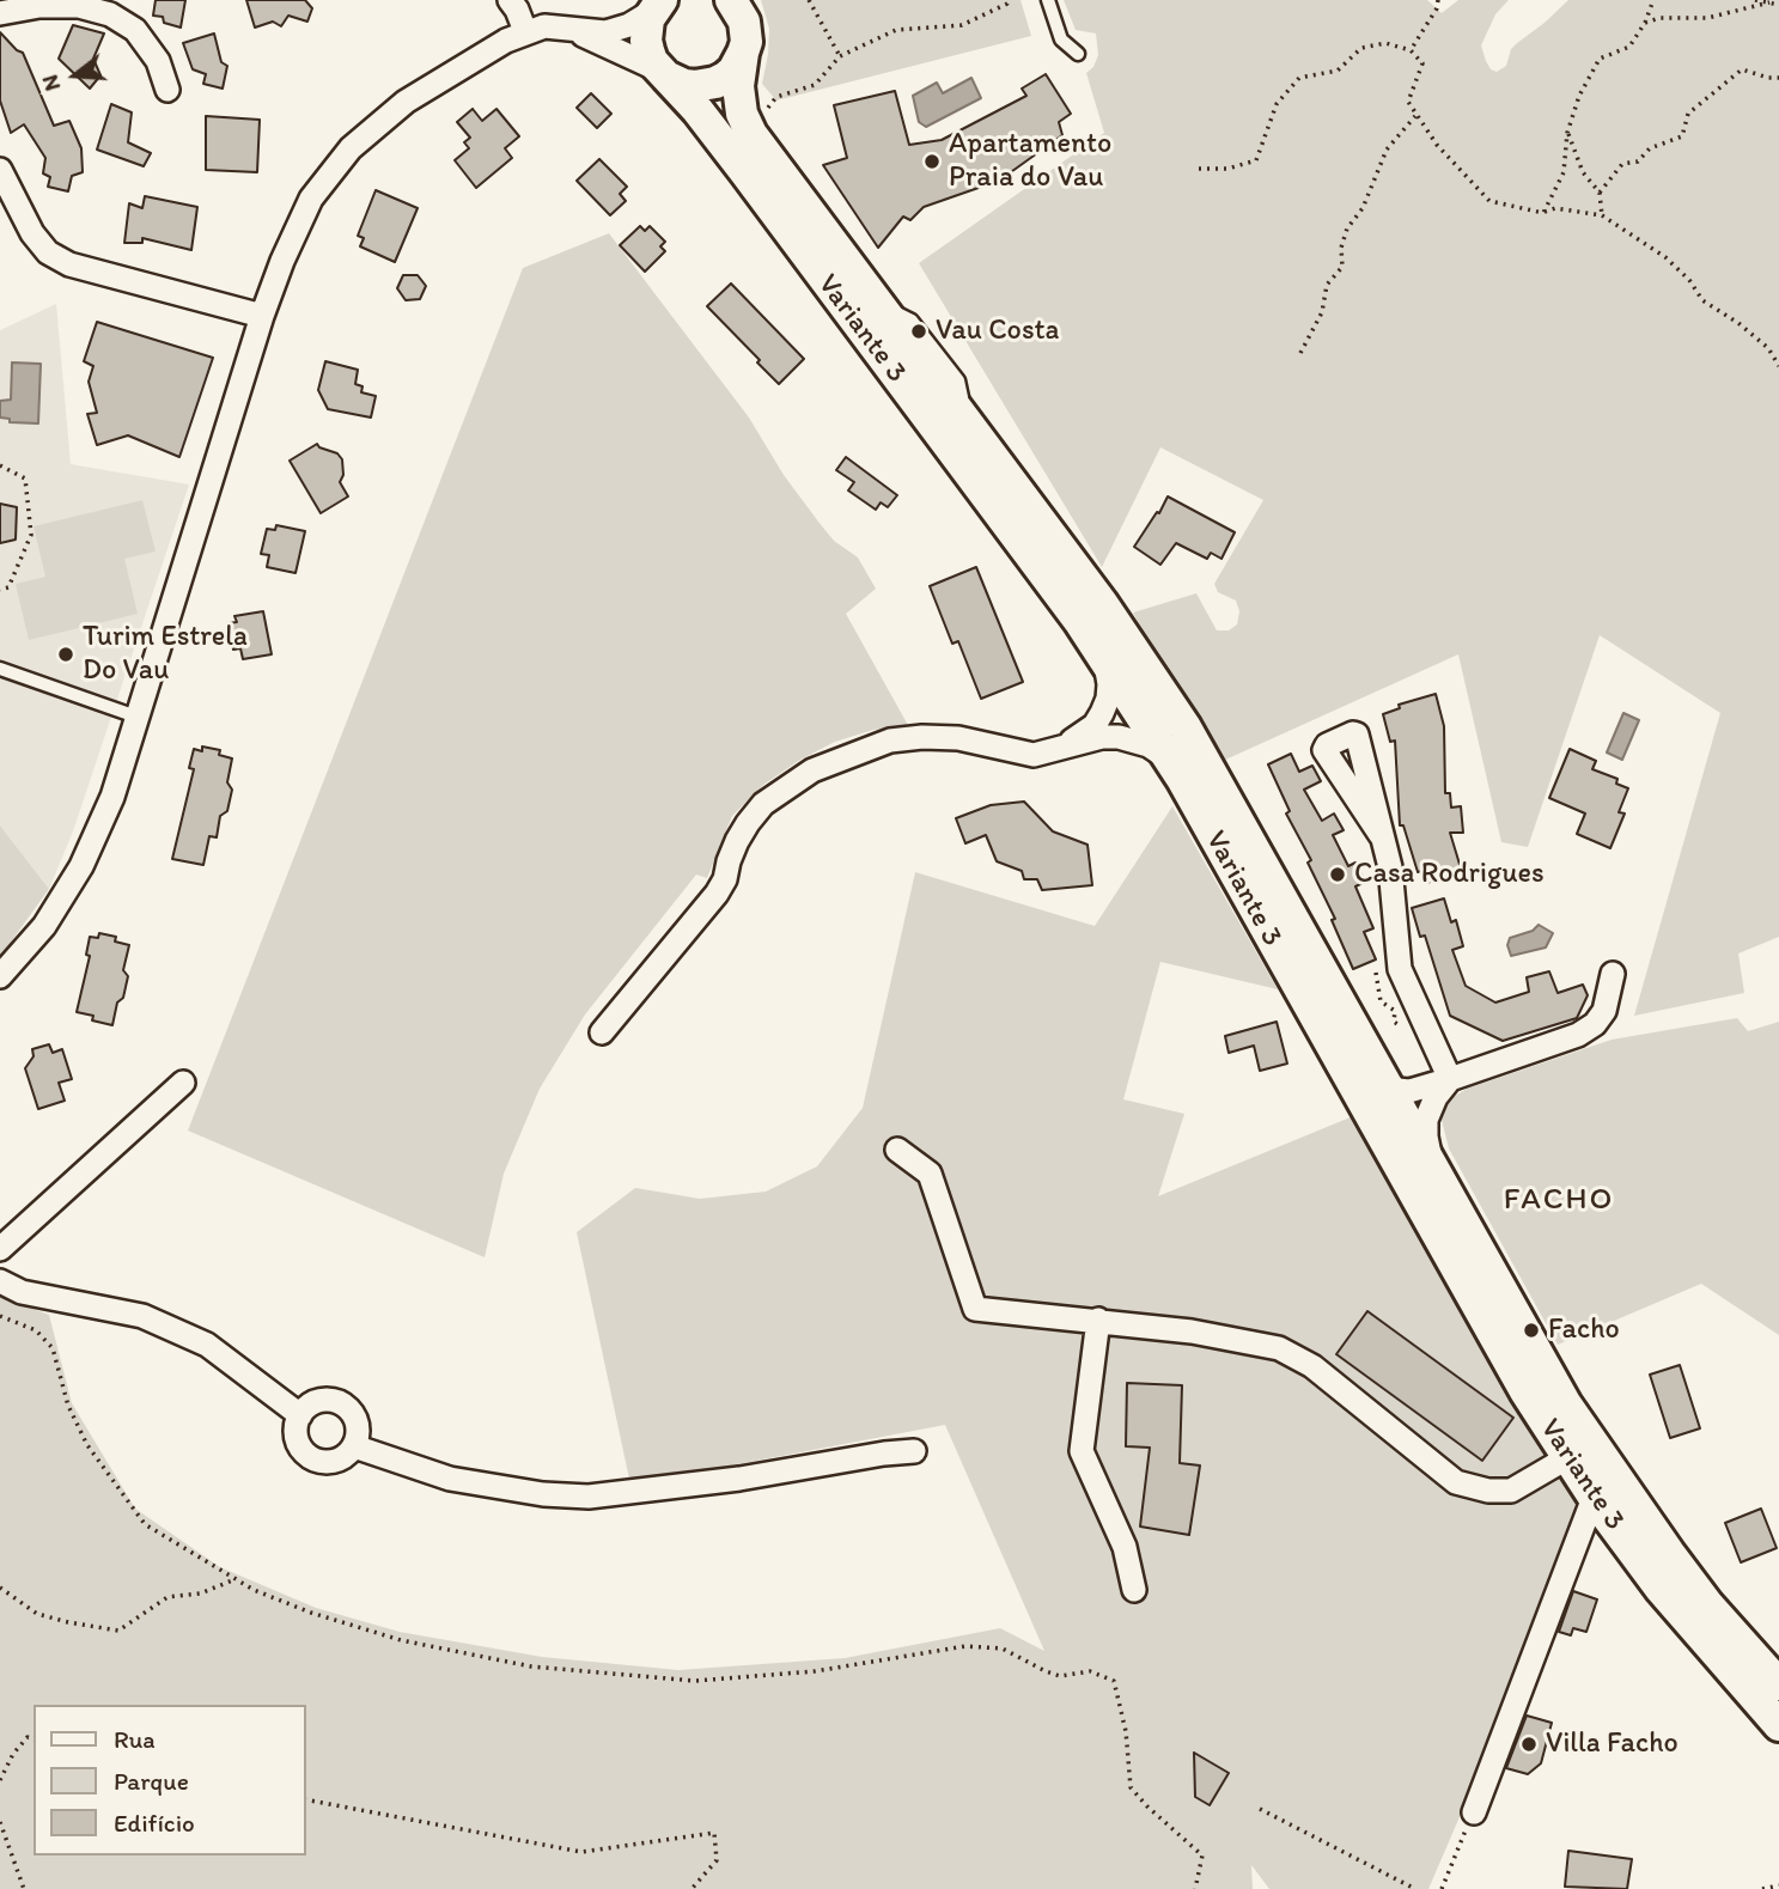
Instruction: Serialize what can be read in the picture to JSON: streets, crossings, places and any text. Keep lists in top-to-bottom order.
{
  "streets": {
    "main road": ["Variante 3"]
  },
  "districts": ["FACHO"],
  "places": [
    "Apartamento Praia do Vau",
    "Vau Costa",
    "Turim Estrela Do Vau",
    "Casa Rodrigues",
    "Facho",
    "Villa Facho"
  ],
  "legend": ["Rua", "Parque", "Edifício"],
  "north": "left"
}
